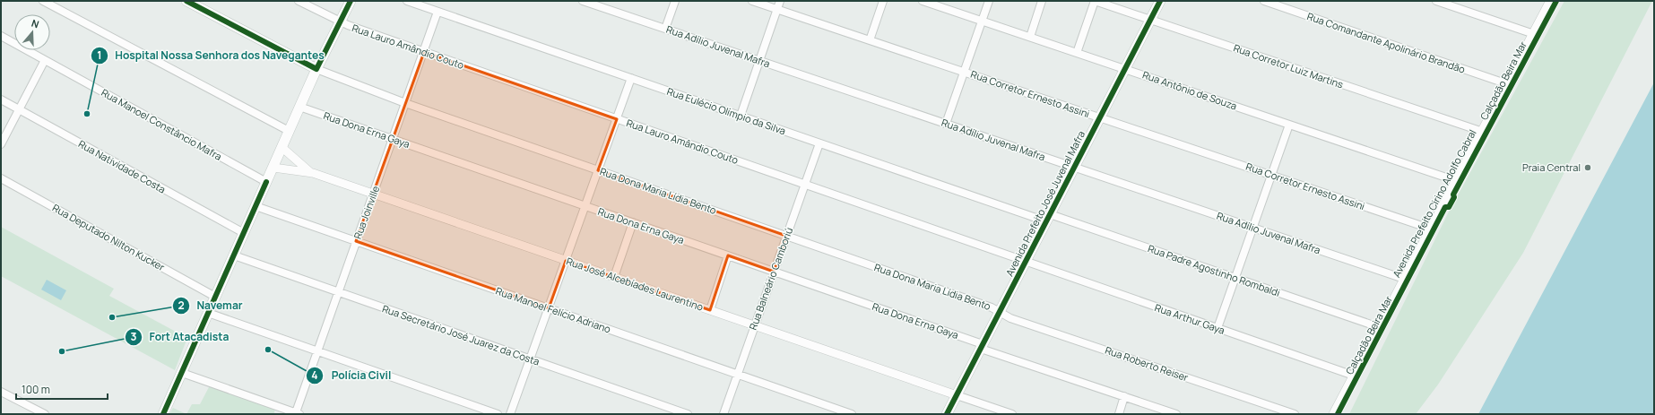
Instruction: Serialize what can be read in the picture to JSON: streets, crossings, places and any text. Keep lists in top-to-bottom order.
{
  "streets": {
    "main road": ["Avenida Prefeito José Juvenal Mafra", "Avenida Prefeito Cirino Adolfo Cabral"],
    "street": [
      "Rua Comandante Apolinário Brandão",
      "Rua Lauro Amândio Couto",
      "Rua Adílio Juvenal Mafra",
      "Rua Corretor Luiz Martins",
      "Rua Antônio de Souza",
      "Rua Corretor Ernesto Assini",
      "Rua Eulécio Olímpio da Silva",
      "Rua Manoel Constâncio Mafra",
      "Rua Dona Erna Gaya",
      "Rua Natividade Costa",
      "Rua Dona Maria Lídia Bento",
      "Rua Joinville",
      "Rua Deputado Nilton Kucker",
      "Rua Padre Agostinho Rombaldi",
      "Rua Balneário Camboriú",
      "Rua José Alcebíades Laurentino",
      "Rua Manoel Felício Adriano",
      "Rua Arthur Gaya",
      "Rua Secretário José Juarez da Costa",
      "Rua Roberto Reiser"
    ],
    "cycle path": ["Calçadão Beira Mar"]
  },
  "crossings": [
    ["Rua Comandante Apolinário Brandão", "Avenida Prefeito Cirino Adolfo Cabral"],
    ["Rua Lauro Amândio Couto", "Avenida Prefeito José Juvenal Mafra"],
    ["Rua Lauro Amândio Couto", "Rua Joinville"],
    ["Rua Lauro Amândio Couto", "Rua Balneário Camboriú"],
    ["Rua Lauro Amândio Couto", "Rua Arthur Gaya"],
    ["Rua Adílio Juvenal Mafra", "Avenida Prefeito José Juvenal Mafra"],
    ["Rua Adílio Juvenal Mafra", "Avenida Prefeito Cirino Adolfo Cabral"],
    ["Rua Corretor Luiz Martins", "Avenida Prefeito José Juvenal Mafra"],
    ["Rua Corretor Luiz Martins", "Avenida Prefeito Cirino Adolfo Cabral"],
    ["Rua Antônio de Souza", "Avenida Prefeito José Juvenal Mafra"],
    ["Rua Antônio de Souza", "Avenida Prefeito Cirino Adolfo Cabral"],
    ["Rua Corretor Ernesto Assini", "Avenida Prefeito José Juvenal Mafra"],
    ["Rua Corretor Ernesto Assini", "Avenida Prefeito Cirino Adolfo Cabral"],
    ["Rua Eulécio Olímpio da Silva", "Avenida Prefeito José Juvenal Mafra"],
    ["Rua Eulécio Olímpio da Silva", "Rua Joinville"],
    ["Rua Eulécio Olímpio da Silva", "Rua Padre Agostinho Rombaldi"],
    ["Rua Eulécio Olímpio da Silva", "Rua Balneário Camboriú"],
    ["Rua Dona Erna Gaya", "Avenida Prefeito José Juvenal Mafra"],
    ["Rua Dona Erna Gaya", "Rua Joinville"],
    ["Rua Dona Erna Gaya", "Rua Balneário Camboriú"],
    ["Rua Dona Maria Lídia Bento", "Avenida Prefeito José Juvenal Mafra"],
    ["Rua Dona Maria Lídia Bento", "Rua Joinville"],
    ["Rua Dona Maria Lídia Bento", "Rua Balneário Camboriú"],
    ["Rua Dona Maria Lídia Bento", "Rua Roberto Reiser"],
    ["Avenida Prefeito José Juvenal Mafra", "Rua Padre Agostinho Rombaldi"],
    ["Avenida Prefeito José Juvenal Mafra", "Rua José Alcebíades Laurentino"],
    ["Avenida Prefeito José Juvenal Mafra", "Rua Arthur Gaya"],
    ["Avenida Prefeito José Juvenal Mafra", "Rua Roberto Reiser"],
    ["Avenida Prefeito Cirino Adolfo Cabral", "Rua Padre Agostinho Rombaldi"],
    ["Avenida Prefeito Cirino Adolfo Cabral", "Rua Arthur Gaya"],
    ["Rua Joinville", "Rua José Alcebíades Laurentino"],
    ["Rua Joinville", "Rua Manoel Felício Adriano"],
    ["Rua Joinville", "Rua Secretário José Juarez da Costa"],
    ["Rua Balneário Camboriú", "Rua José Alcebíades Laurentino"],
    ["Rua Balneário Camboriú", "Rua Manoel Felício Adriano"]
  ],
  "places": [
    "Hospital Nossa Senhora dos Navegantes",
    "Praia Central",
    "Navemar",
    "Polícia Civil",
    "Fort Atacadista"
  ],
  "scale_bar": "100 m",
  "north": "top"
}
